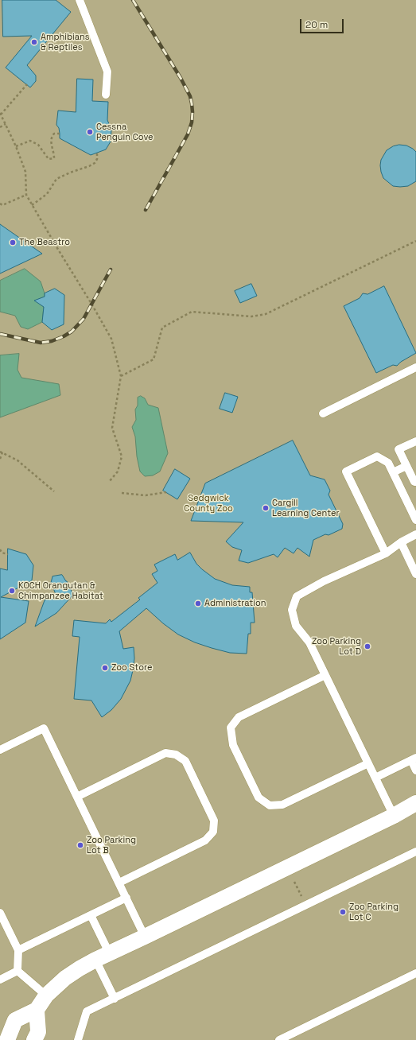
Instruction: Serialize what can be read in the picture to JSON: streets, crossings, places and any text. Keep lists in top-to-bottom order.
{
  "parks": ["Sedgwick County Zoo"],
  "places": [
    "Amphibians & Reptiles",
    "Cessna Penguin Cove",
    "The Beastro",
    "Cargill Learning Center",
    "KOCH Orangutan & Chimpanzee Habitat",
    "Administration",
    "Zoo Parking Lot D",
    "Zoo Store",
    "Zoo Parking Lot B",
    "Zoo Parking Lot C"
  ],
  "scale_bar": "20 m"
}
